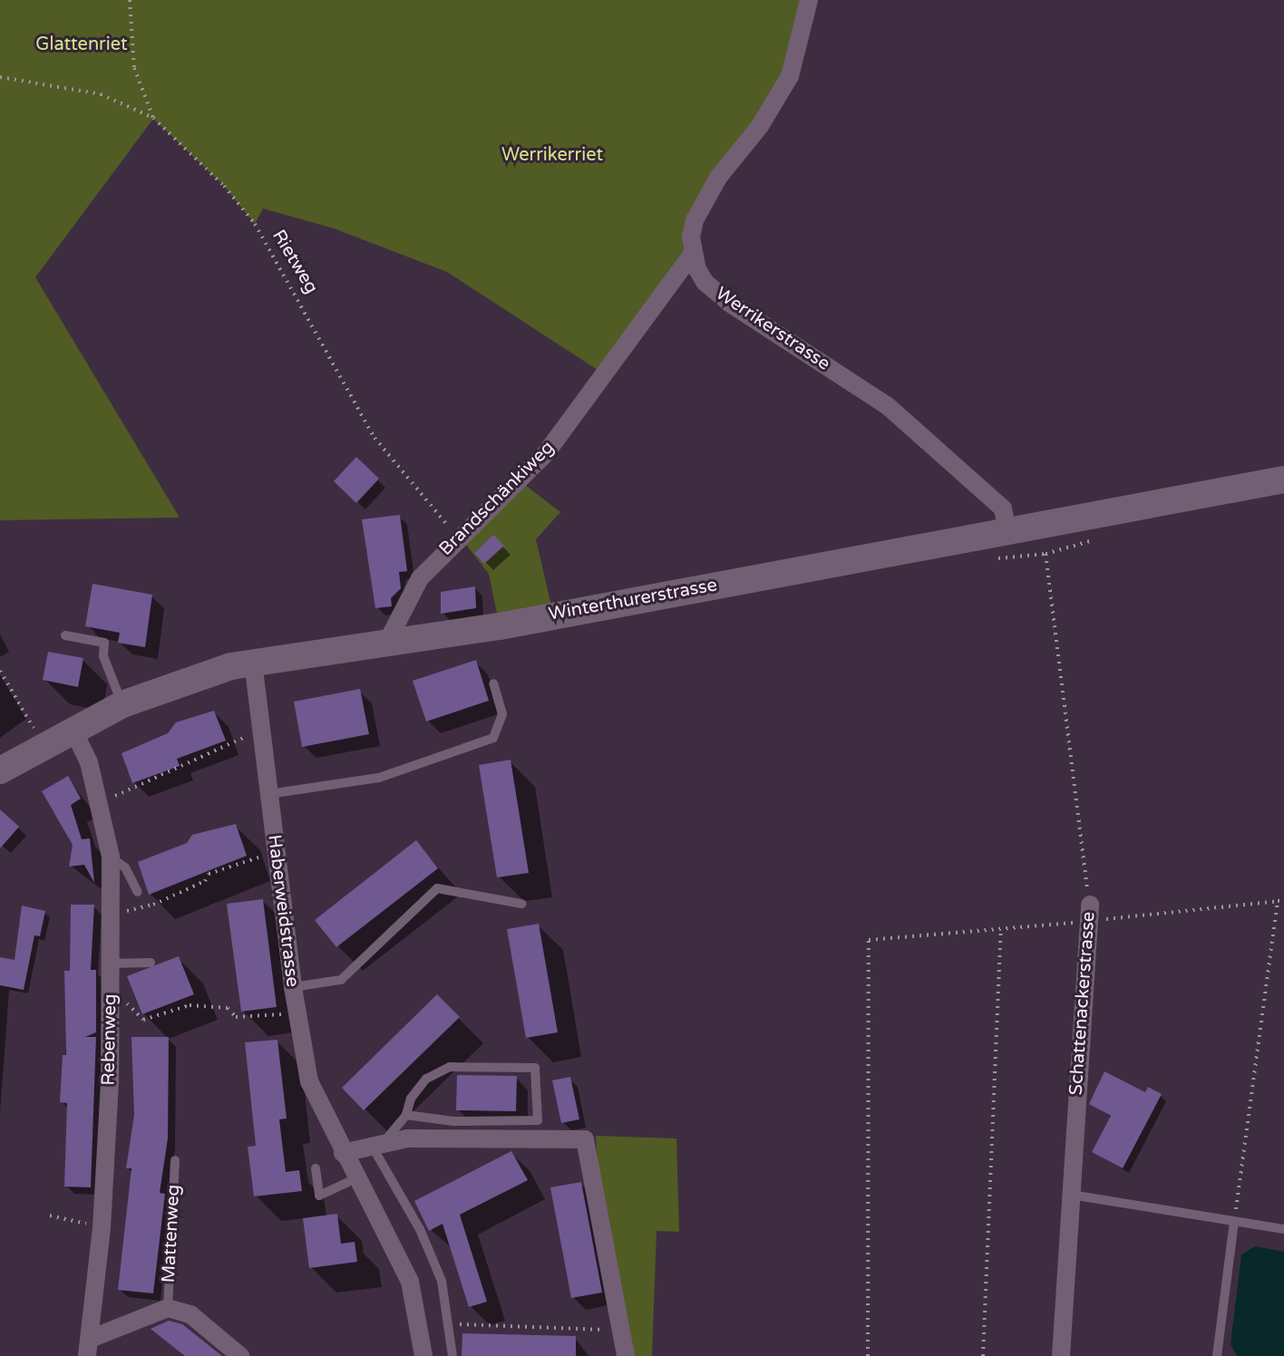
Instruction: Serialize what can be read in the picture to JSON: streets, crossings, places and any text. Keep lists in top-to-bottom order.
{
  "streets": {
    "main road": ["Winterthurerstrasse"],
    "street": [
      "Werrikerstrasse",
      "Brandschänkiweg",
      "Haberweidstrasse",
      "Schattenackerstrasse",
      "Rebenweg",
      "Mattenweg"
    ],
    "path": ["Rietweg"]
  },
  "crossings": [
    ["Rietweg", "Brandschänkiweg"],
    ["Werrikerstrasse", "Brandschänkiweg"],
    ["Werrikerstrasse", "Winterthurerstrasse"],
    ["Brandschänkiweg", "Winterthurerstrasse"],
    ["Winterthurerstrasse", "Haberweidstrasse"],
    ["Winterthurerstrasse", "Schattenackerstrasse"],
    ["Winterthurerstrasse", "Rebenweg"],
    ["Rebenweg", "Mattenweg"]
  ],
  "parks": ["Glattenriet", "Werrikerriet"]
}
